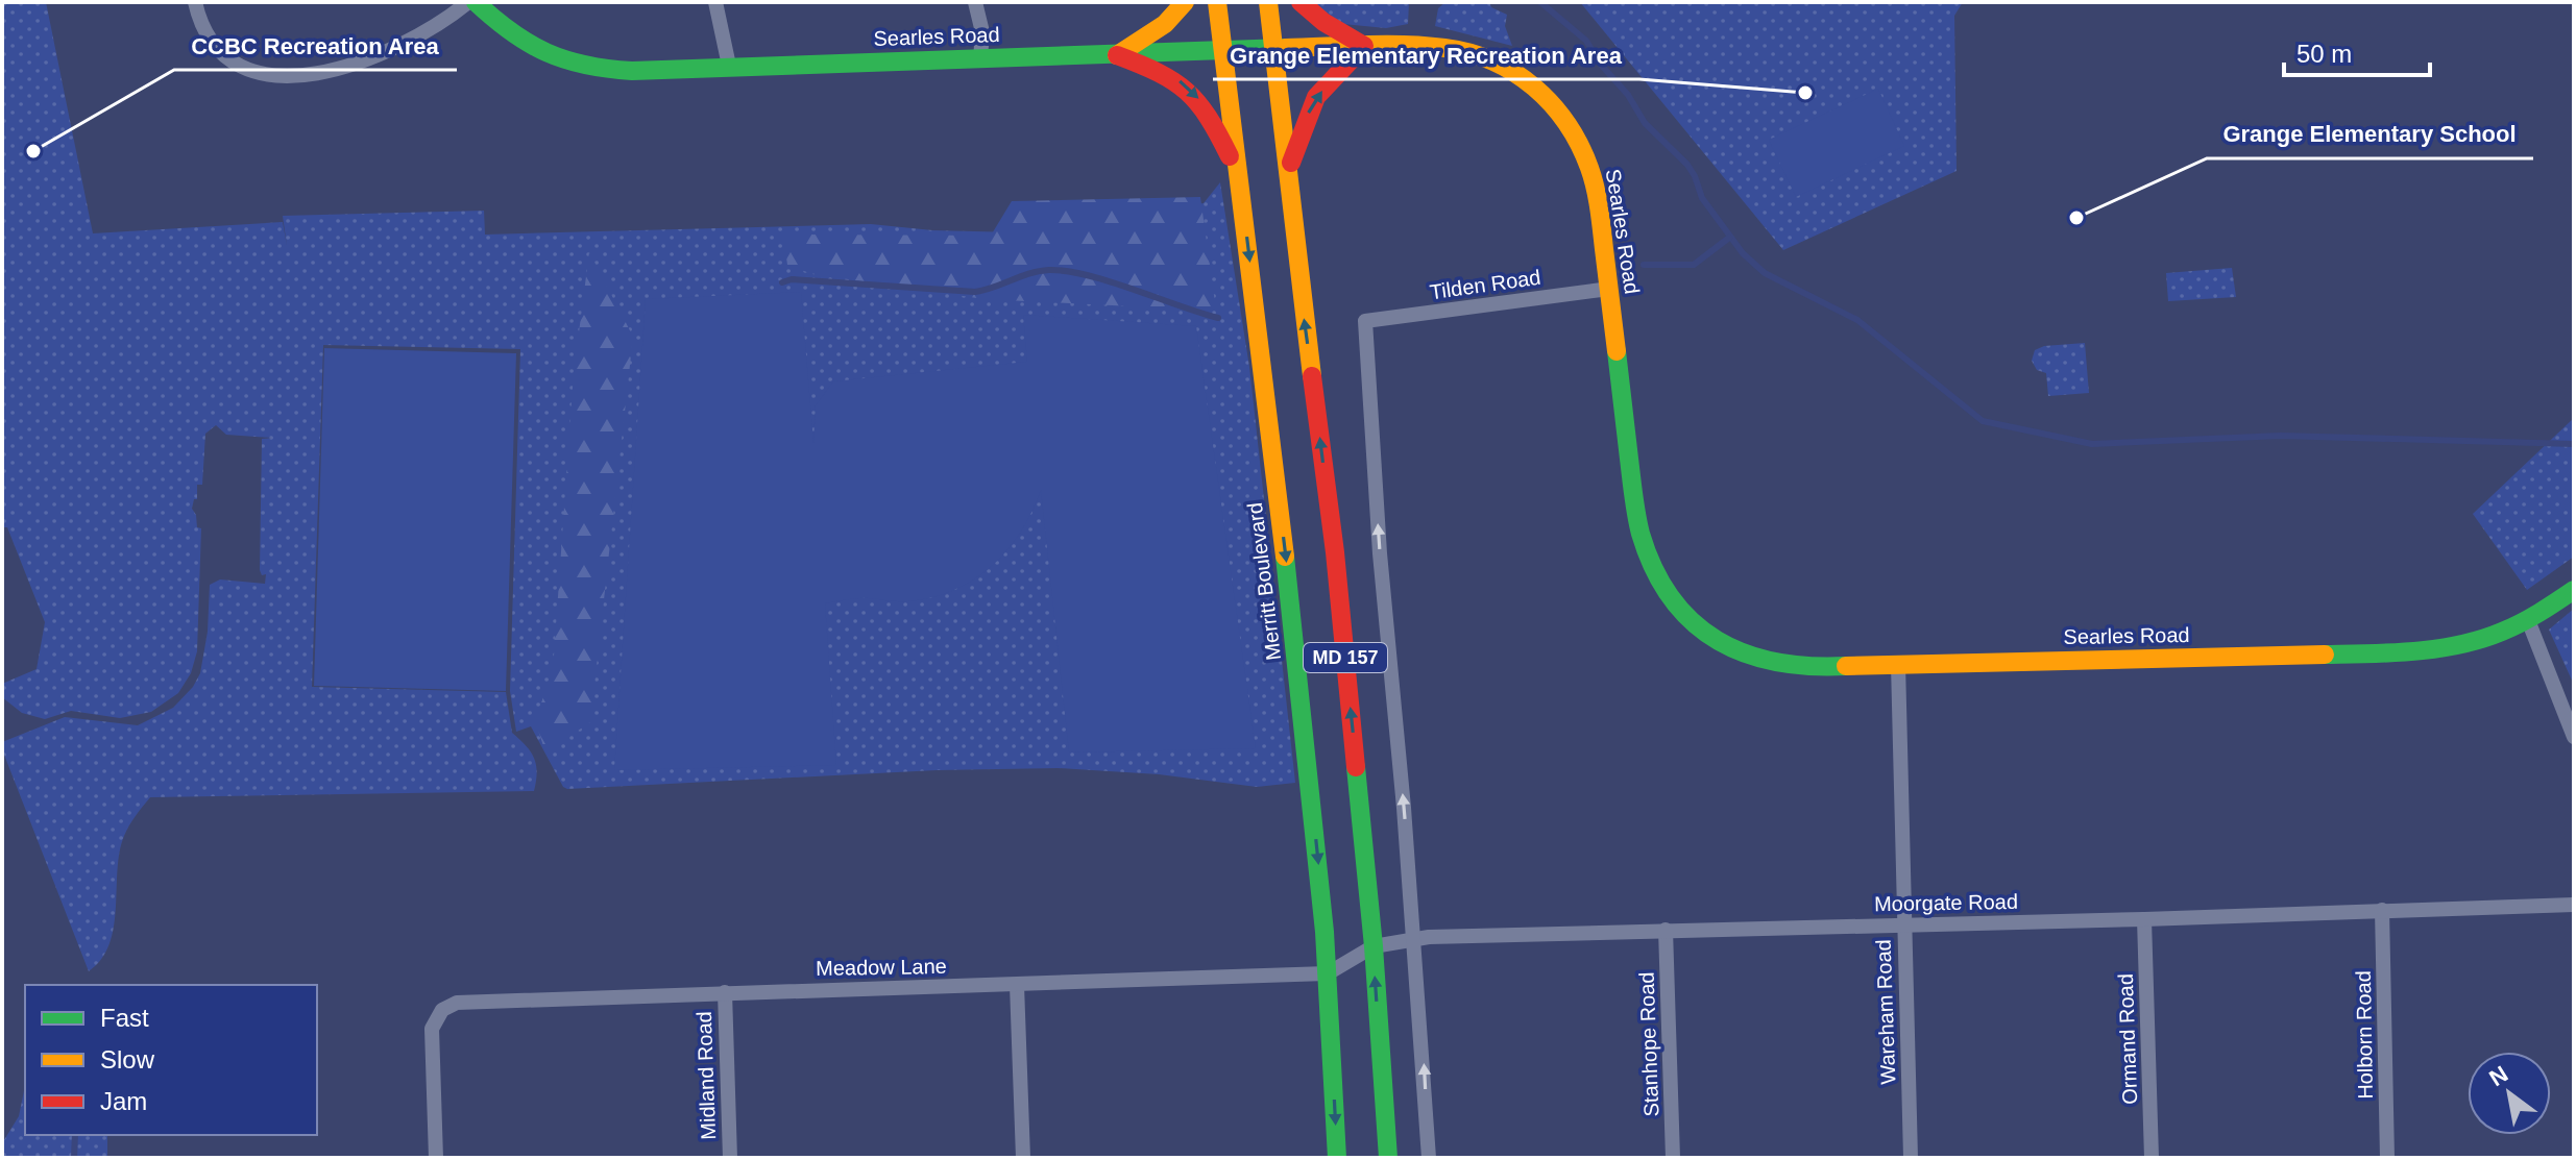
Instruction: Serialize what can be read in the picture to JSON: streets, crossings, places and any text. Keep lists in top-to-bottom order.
{
  "streets": {
    "main road": ["Searles Road", "Merritt Boulevard", "MD 157"],
    "street": [
      "Tilden Road",
      "Moorgate Road",
      "Meadow Lane",
      "Wareham Road",
      "Holborn Road",
      "Ormand Road",
      "Stanhope Road",
      "Midland Road"
    ]
  },
  "crossings": [
    ["Searles Road", "Tilden Road"],
    ["Searles Road", "Merritt Boulevard"],
    ["Searles Road", "MD 157"],
    ["Searles Road", "Wareham Road"],
    ["Tilden Road", "Moorgate Road"],
    ["Merritt Boulevard", "Moorgate Road"],
    ["Merritt Boulevard", "Meadow Lane"],
    ["MD 157", "Moorgate Road"],
    ["Moorgate Road", "Meadow Lane"],
    ["Moorgate Road", "Wareham Road"],
    ["Moorgate Road", "Holborn Road"],
    ["Moorgate Road", "Ormand Road"],
    ["Moorgate Road", "Stanhope Road"],
    ["Meadow Lane", "Midland Road"]
  ],
  "places": ["Grange Elementary Recreation Area", "CCBC Recreation Area", "Grange Elementary School"],
  "legend": ["Fast", "Slow", "Jam"],
  "scale_bar": "50 m",
  "north": "top left"
}
